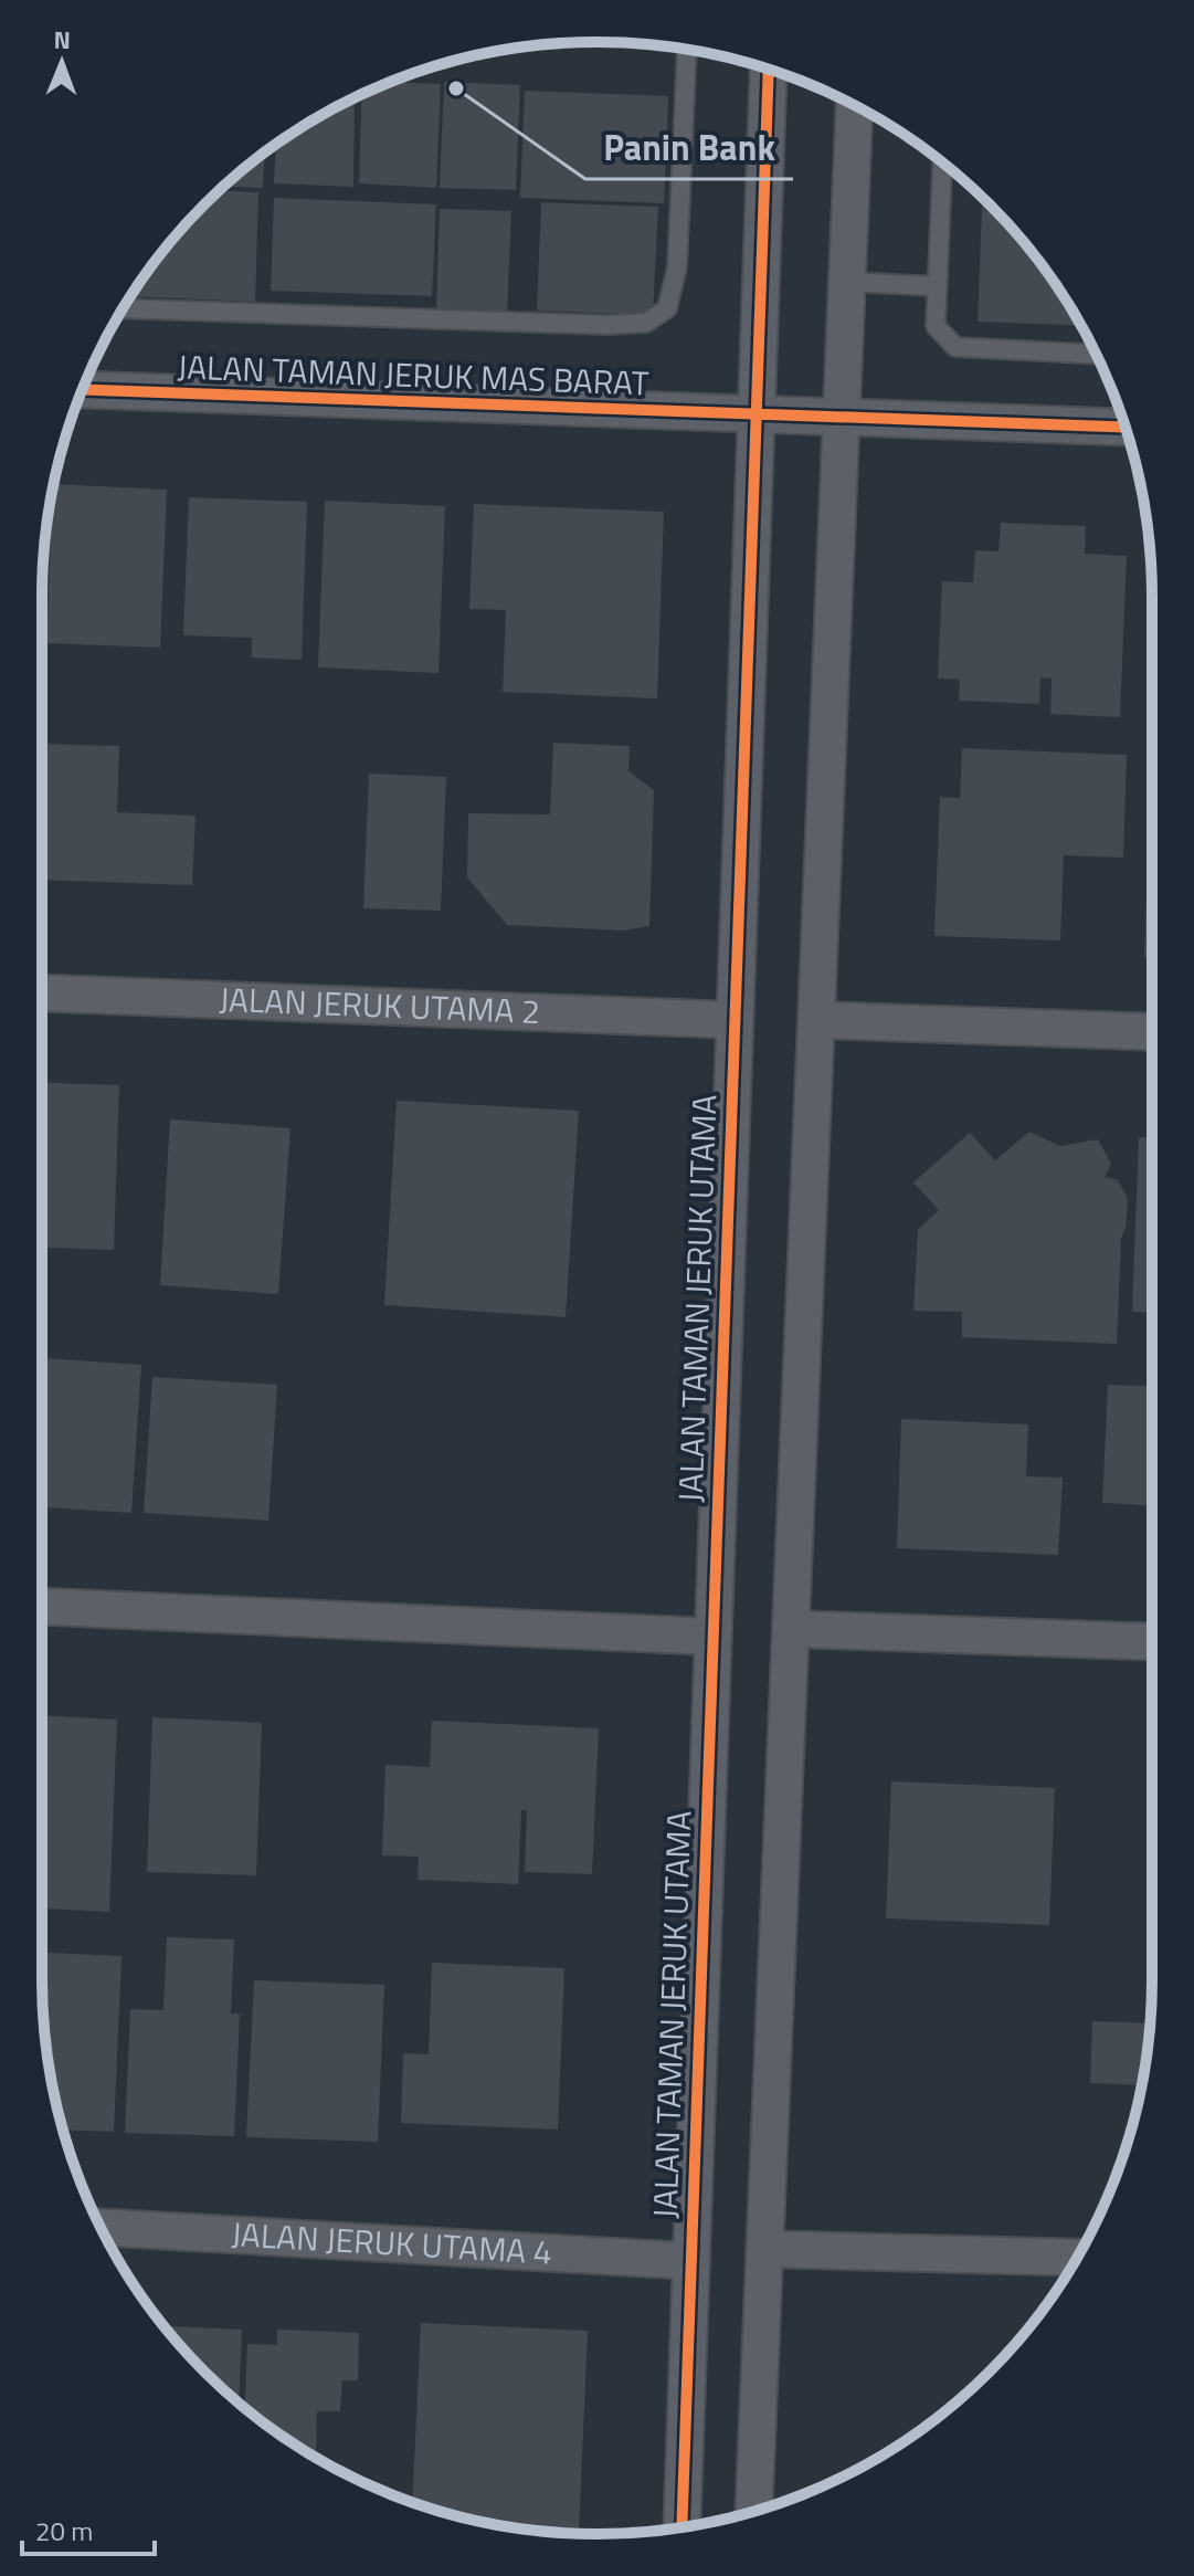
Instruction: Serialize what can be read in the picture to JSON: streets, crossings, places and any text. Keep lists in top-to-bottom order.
{
  "streets": {
    "street": [
      "JALAN TAMAN JERUK MAS BARAT",
      "JALAN JERUK UTAMA 2",
      "JALAN TAMAN JERUK UTAMA",
      "JALAN JERUK UTAMA 4"
    ]
  },
  "crossings": [
    ["JALAN TAMAN JERUK MAS BARAT", "JALAN TAMAN JERUK UTAMA"],
    ["JALAN JERUK UTAMA 2", "JALAN TAMAN JERUK UTAMA"],
    ["JALAN TAMAN JERUK UTAMA", "JALAN JERUK UTAMA 4"]
  ],
  "places": ["Panin Bank"],
  "scale_bar": "20 m",
  "north": "top"
}
